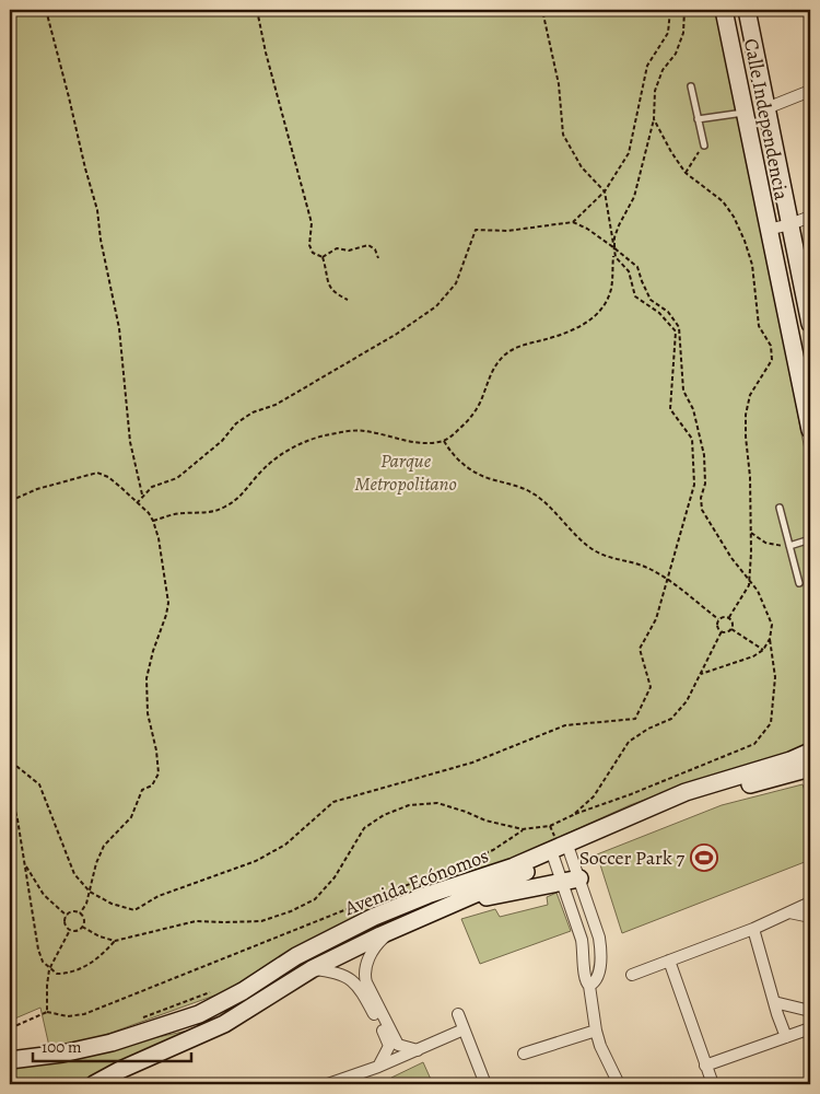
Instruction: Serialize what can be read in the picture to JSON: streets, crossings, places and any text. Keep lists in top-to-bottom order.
{
  "streets": {
    "street": ["Calle Independencia", "Avenida Ecónomos"]
  },
  "parks": ["Parque Metropolitano"],
  "places": {
    "sports": ["Soccer Park 7"]
  },
  "scale_bar": "100 m"
}
